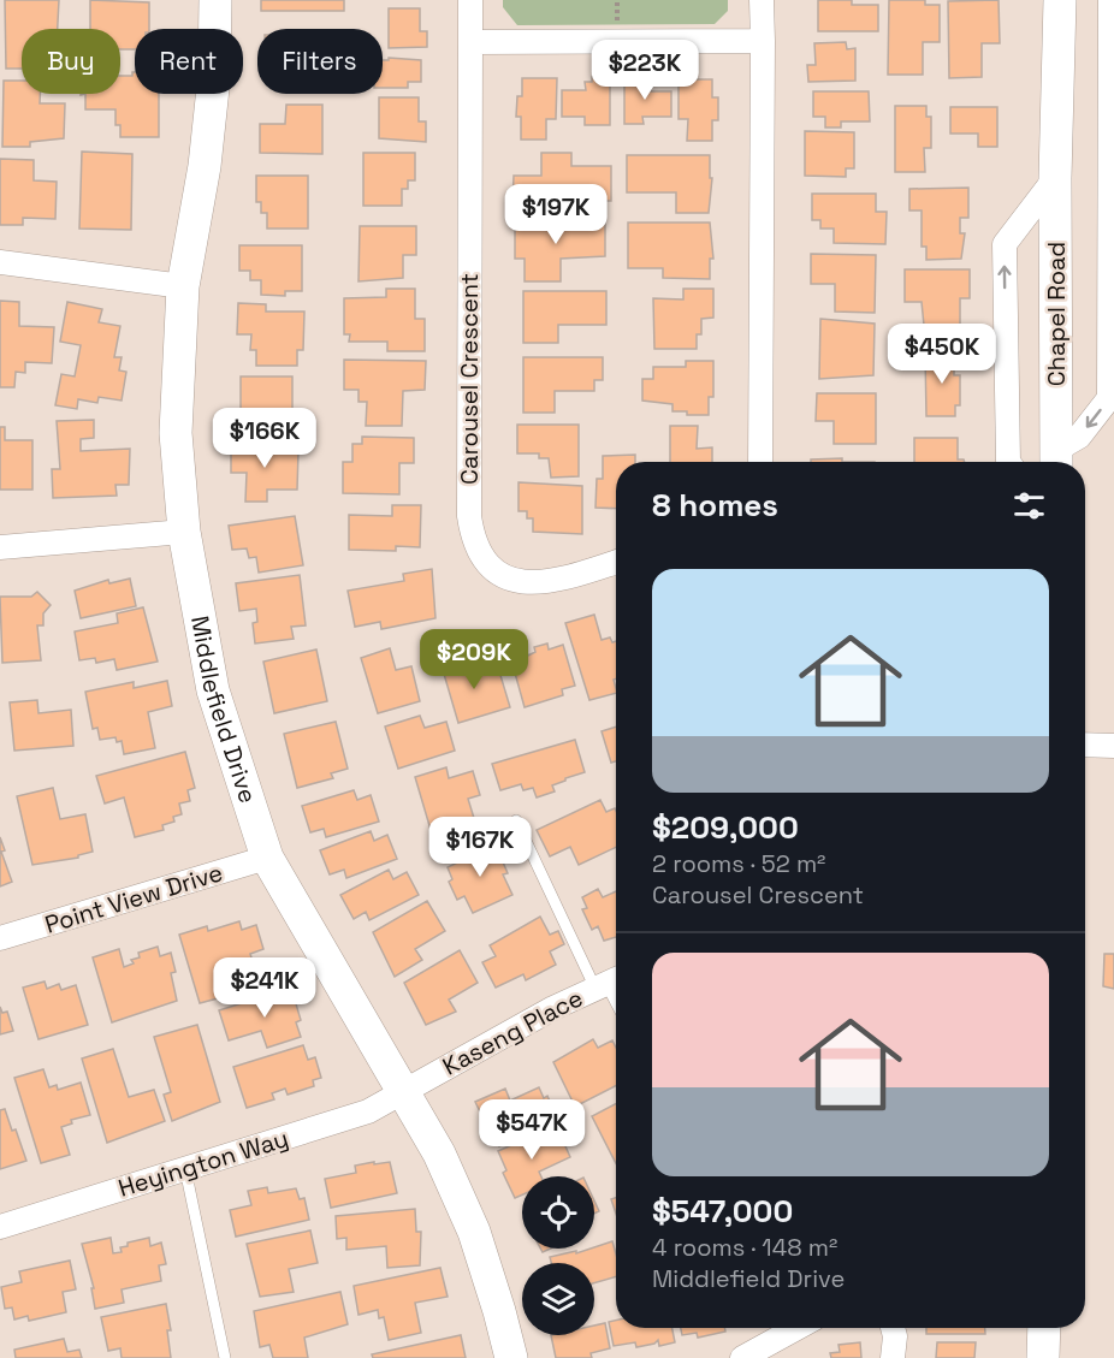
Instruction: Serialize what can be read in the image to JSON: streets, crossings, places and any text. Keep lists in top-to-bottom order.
{
  "streets": {
    "street": [
      "Chapel Road",
      "Carousel Crescent",
      "Middlefield Drive",
      "Point View Drive",
      "Kaseng Place",
      "Heyington Way"
    ]
  },
  "crossings": [
    ["Middlefield Drive", "Point View Drive"],
    ["Middlefield Drive", "Kaseng Place"],
    ["Middlefield Drive", "Heyington Way"],
    ["Kaseng Place", "Heyington Way"]
  ],
  "page": {
    "chip": ["Buy", "Rent", "Filters"],
    "price": [
      "$223K",
      "$197K",
      "$450K",
      "$166K",
      "$209K",
      "$167K",
      "$241K",
      "$547K"
    ],
    "heading": "8 homes",
    "list": [
      {
        "name": "$209,000",
        "note": "2 rooms · 52 m² · Carousel Crescent"
      },
      {
        "name": "$547,000",
        "note": "4 rooms · 148 m² · Middlefield Drive"
      }
    ]
  }
}
